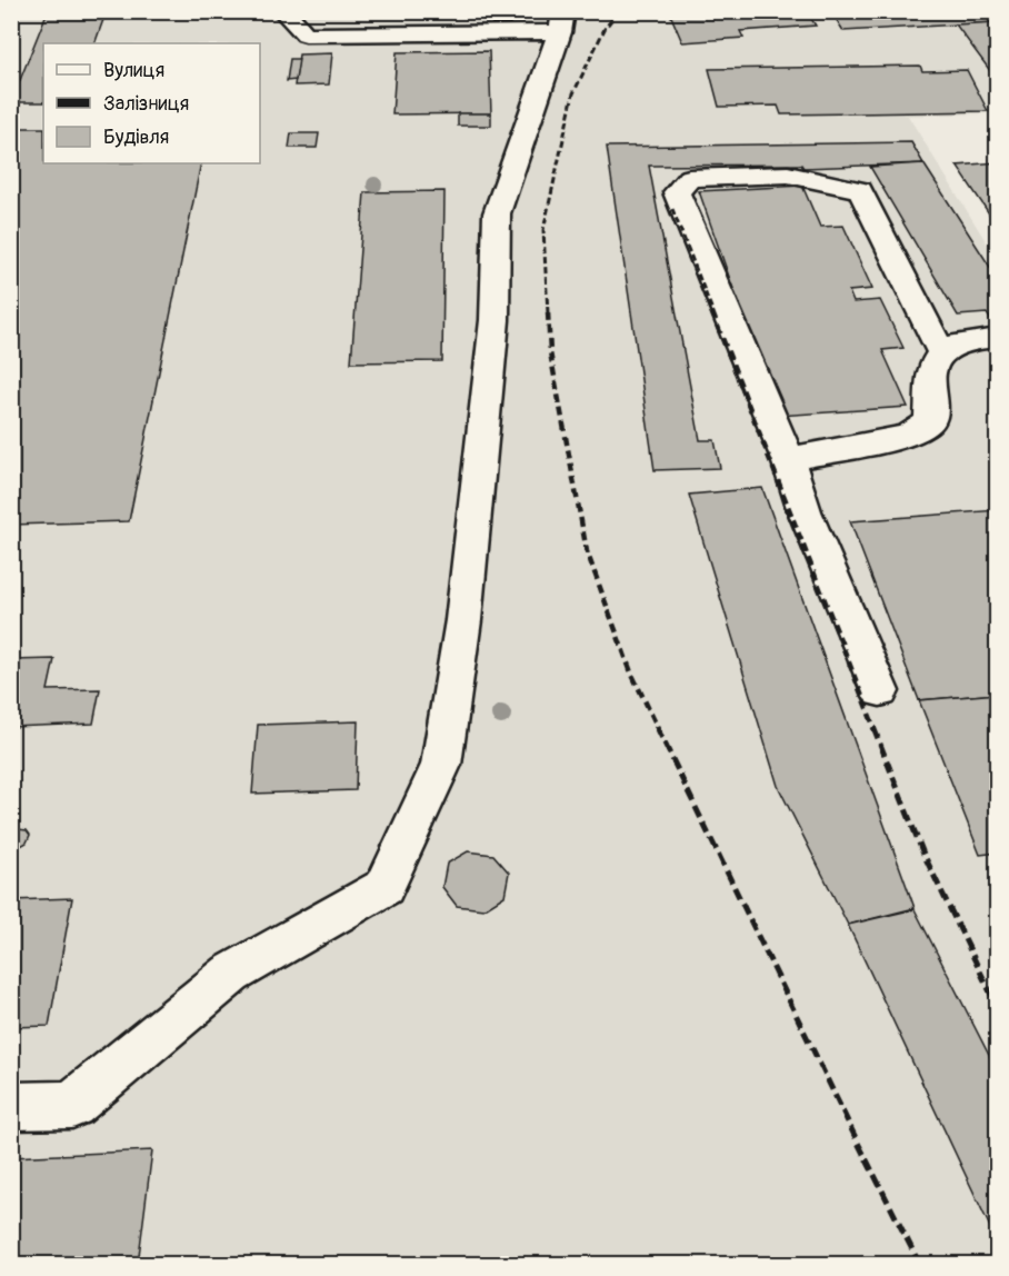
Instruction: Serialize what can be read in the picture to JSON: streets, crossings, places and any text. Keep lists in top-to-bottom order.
{
  "legend": ["Вулиця", "Залізниця", "Будівля"]
}
